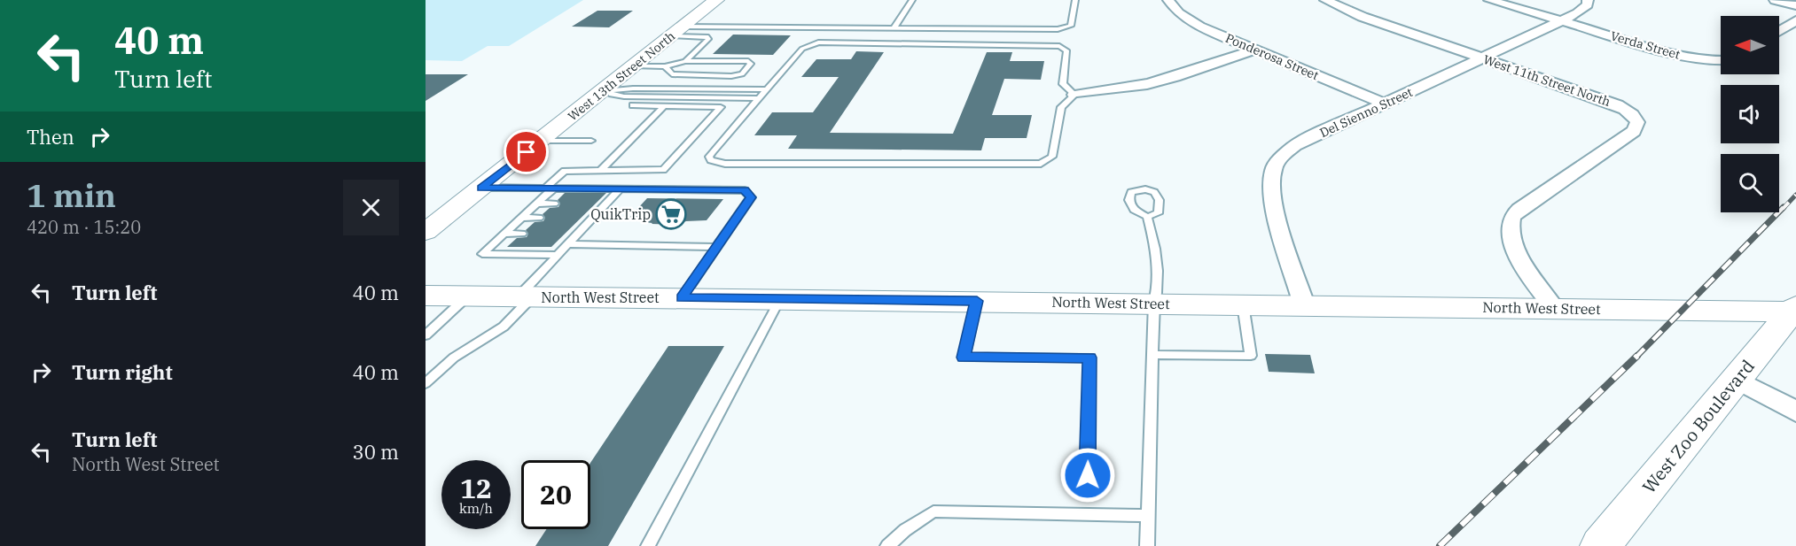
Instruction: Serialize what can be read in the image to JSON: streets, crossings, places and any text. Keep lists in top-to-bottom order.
{
  "streets": {
    "main road": ["West 13th Street North", "North West Street", "West Zoo Boulevard"],
    "street": [
      "Verda Street",
      "Ponderosa Street",
      "West 11th Street North",
      "Del Sienno Street"
    ]
  },
  "crossings": [
    ["Verda Street", "Del Sienno Street"],
    ["Ponderosa Street", "Del Sienno Street"],
    ["West 11th Street North", "Del Sienno Street"],
    ["West 11th Street North", "North West Street"],
    ["Del Sienno Street", "North West Street"],
    ["North West Street", "West Zoo Boulevard"]
  ],
  "places": {
    "supermarket": ["QuikTrip"]
  },
  "north": "left",
  "page": {
    "turn": ["40 m", "Turn left"],
    "then": "Then",
    "heading": ["1 min", "420 m · 15:20"],
    "list": [
      {
        "name": "Turn left",
        "value": "40 m"
      },
      {
        "name": "Turn right",
        "value": "40 m"
      },
      {
        "name": "Turn left",
        "note": "North West Street",
        "value": "30 m"
      }
    ],
    "speed": "12 km/h",
    "limit": "20"
  }
}
